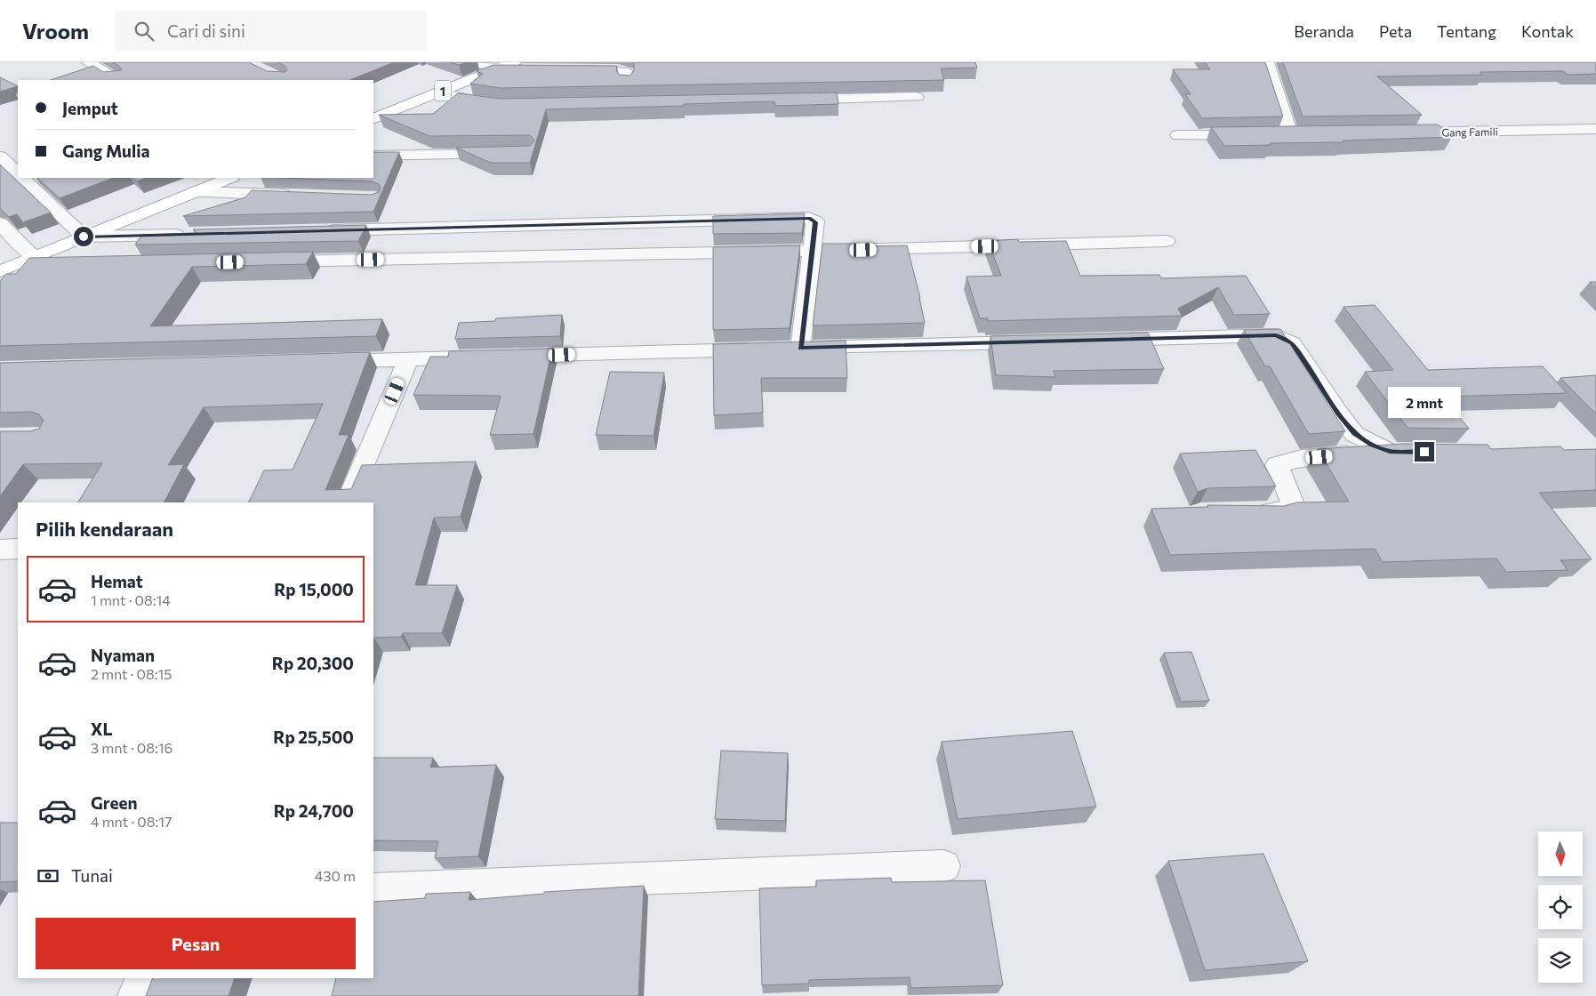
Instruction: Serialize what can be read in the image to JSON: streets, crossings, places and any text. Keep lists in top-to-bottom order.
{
  "streets": {
    "main road": ["1"],
    "street": ["Gang Famili"]
  },
  "north": "bottom",
  "page": {
    "header": "Vroom",
    "search": "Cari di sini",
    "nav": [
      "Beranda",
      "Peta",
      "Tentang",
      "Kontak"
    ],
    "banner": ["Jemput", "Gang Mulia"],
    "bubble": "2 mnt",
    "heading": "Pilih kendaraan",
    "list": [
      {
        "name": "Hemat",
        "note": "1 mnt · 08:14",
        "value": "Rp 15,000"
      },
      {
        "name": "Nyaman",
        "note": "2 mnt · 08:15",
        "value": "Rp 20,300"
      },
      {
        "name": "XL",
        "note": "3 mnt · 08:16",
        "value": "Rp 25,500"
      },
      {
        "name": "Green",
        "note": "4 mnt · 08:17",
        "value": "Rp 24,700"
      }
    ],
    "pay": ["Tunai", "430 m"],
    "buttons": "Pesan"
  }
}
